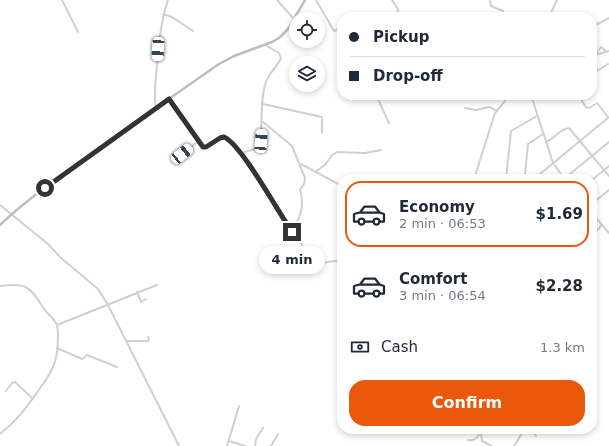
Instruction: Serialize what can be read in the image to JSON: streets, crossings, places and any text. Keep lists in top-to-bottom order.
{
  "page": {
    "banner": ["Pickup", "Drop-off"],
    "list": [
      {
        "name": "Economy",
        "note": "2 min · 06:53",
        "value": "$1.69"
      },
      {
        "name": "Comfort",
        "note": "3 min · 06:54",
        "value": "$2.28"
      }
    ],
    "bubble": "4 min",
    "pay": ["Cash", "1.3 km"],
    "buttons": "Confirm"
  }
}
